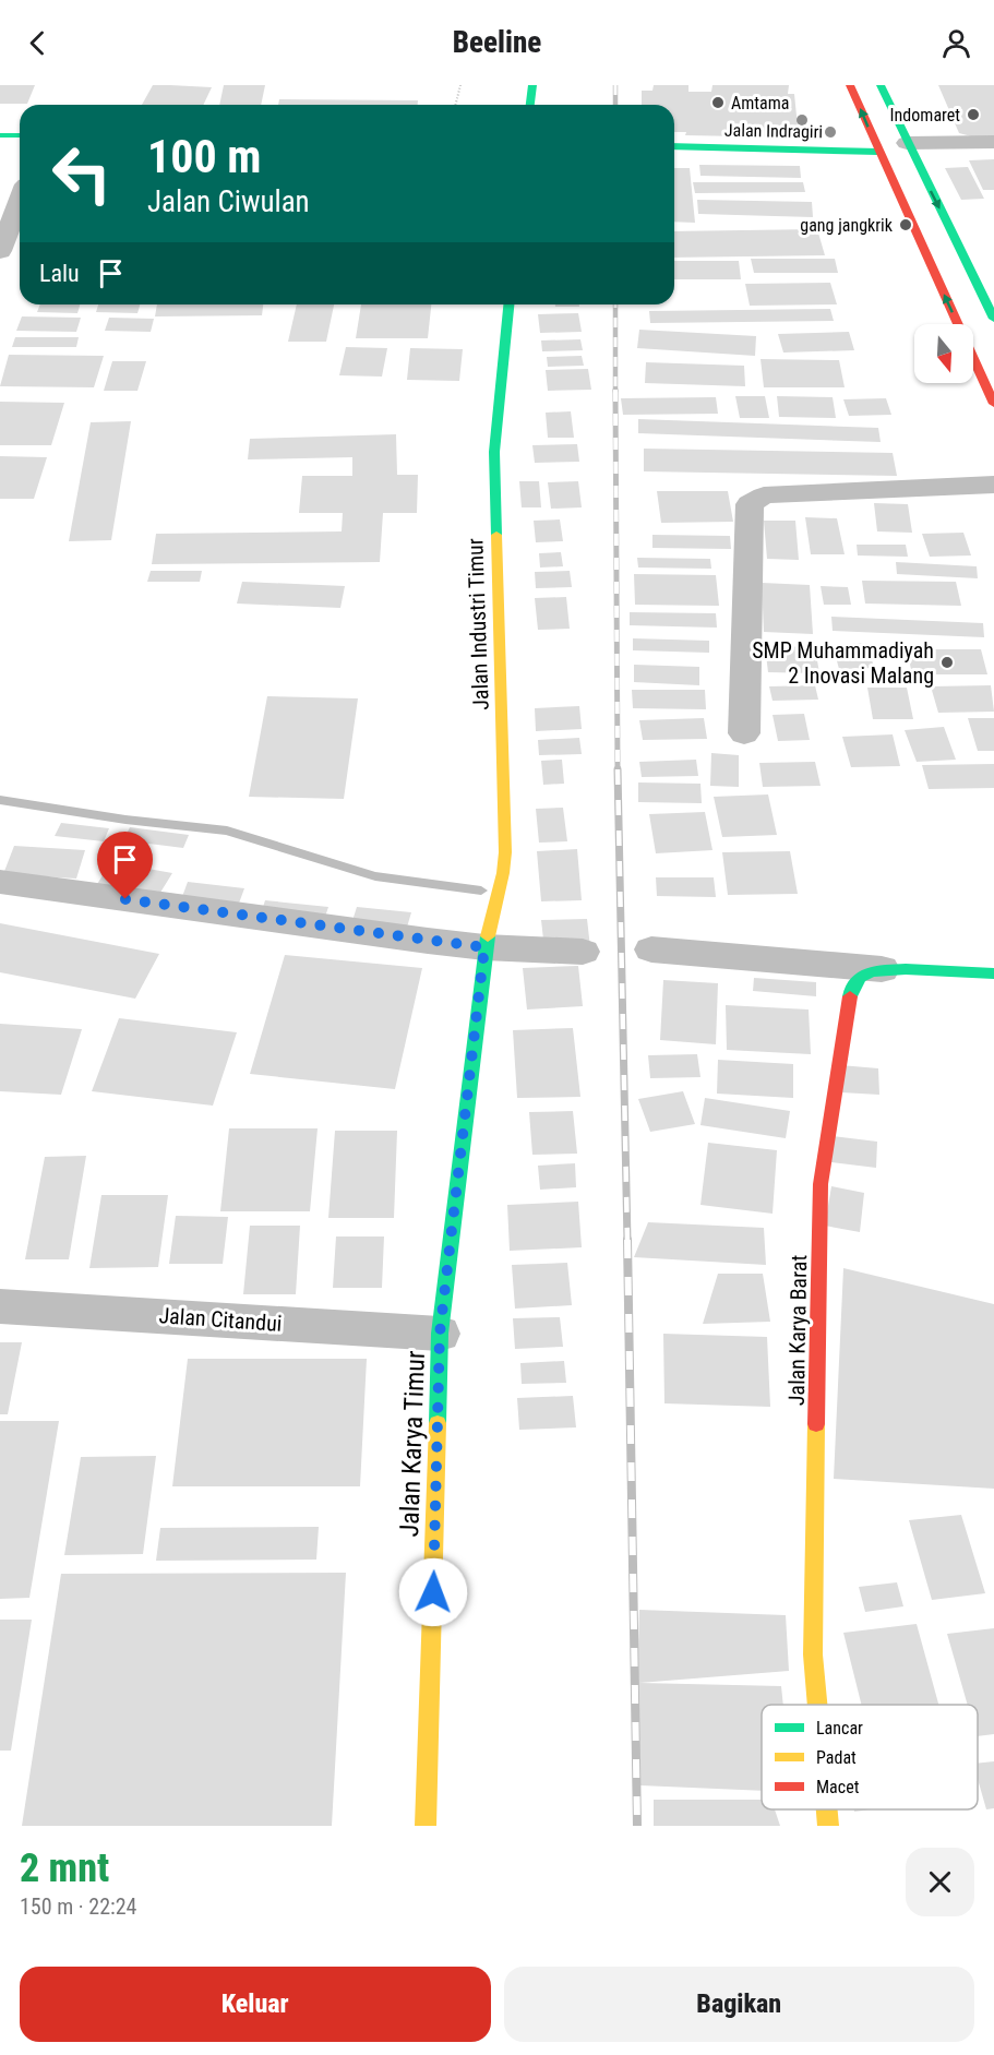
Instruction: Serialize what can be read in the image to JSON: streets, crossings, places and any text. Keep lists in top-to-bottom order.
{
  "streets": {
    "street": [
      "Jalan Indragiri",
      "Jalan Industri Timur",
      "Jalan Citandui",
      "Jalan Karya Barat",
      "Jalan Karya Timur"
    ]
  },
  "crossings": [
    ["Jalan Industri Timur", "Jalan Karya Timur"],
    ["Jalan Citandui", "Jalan Karya Timur"]
  ],
  "places": [
    "Amtama",
    "Indomaret",
    "gang jangkrik",
    "SMP Muhammadiyah 2 Inovasi Malang"
  ],
  "legend": ["Lancar", "Padat", "Macet"],
  "north": "bottom",
  "page": {
    "header": "Beeline",
    "turn": ["100 m", "Jalan Ciwulan"],
    "then": "Lalu",
    "heading": ["2 mnt", "150 m · 22:24"],
    "buttons": ["Keluar", "Bagikan"]
  }
}
